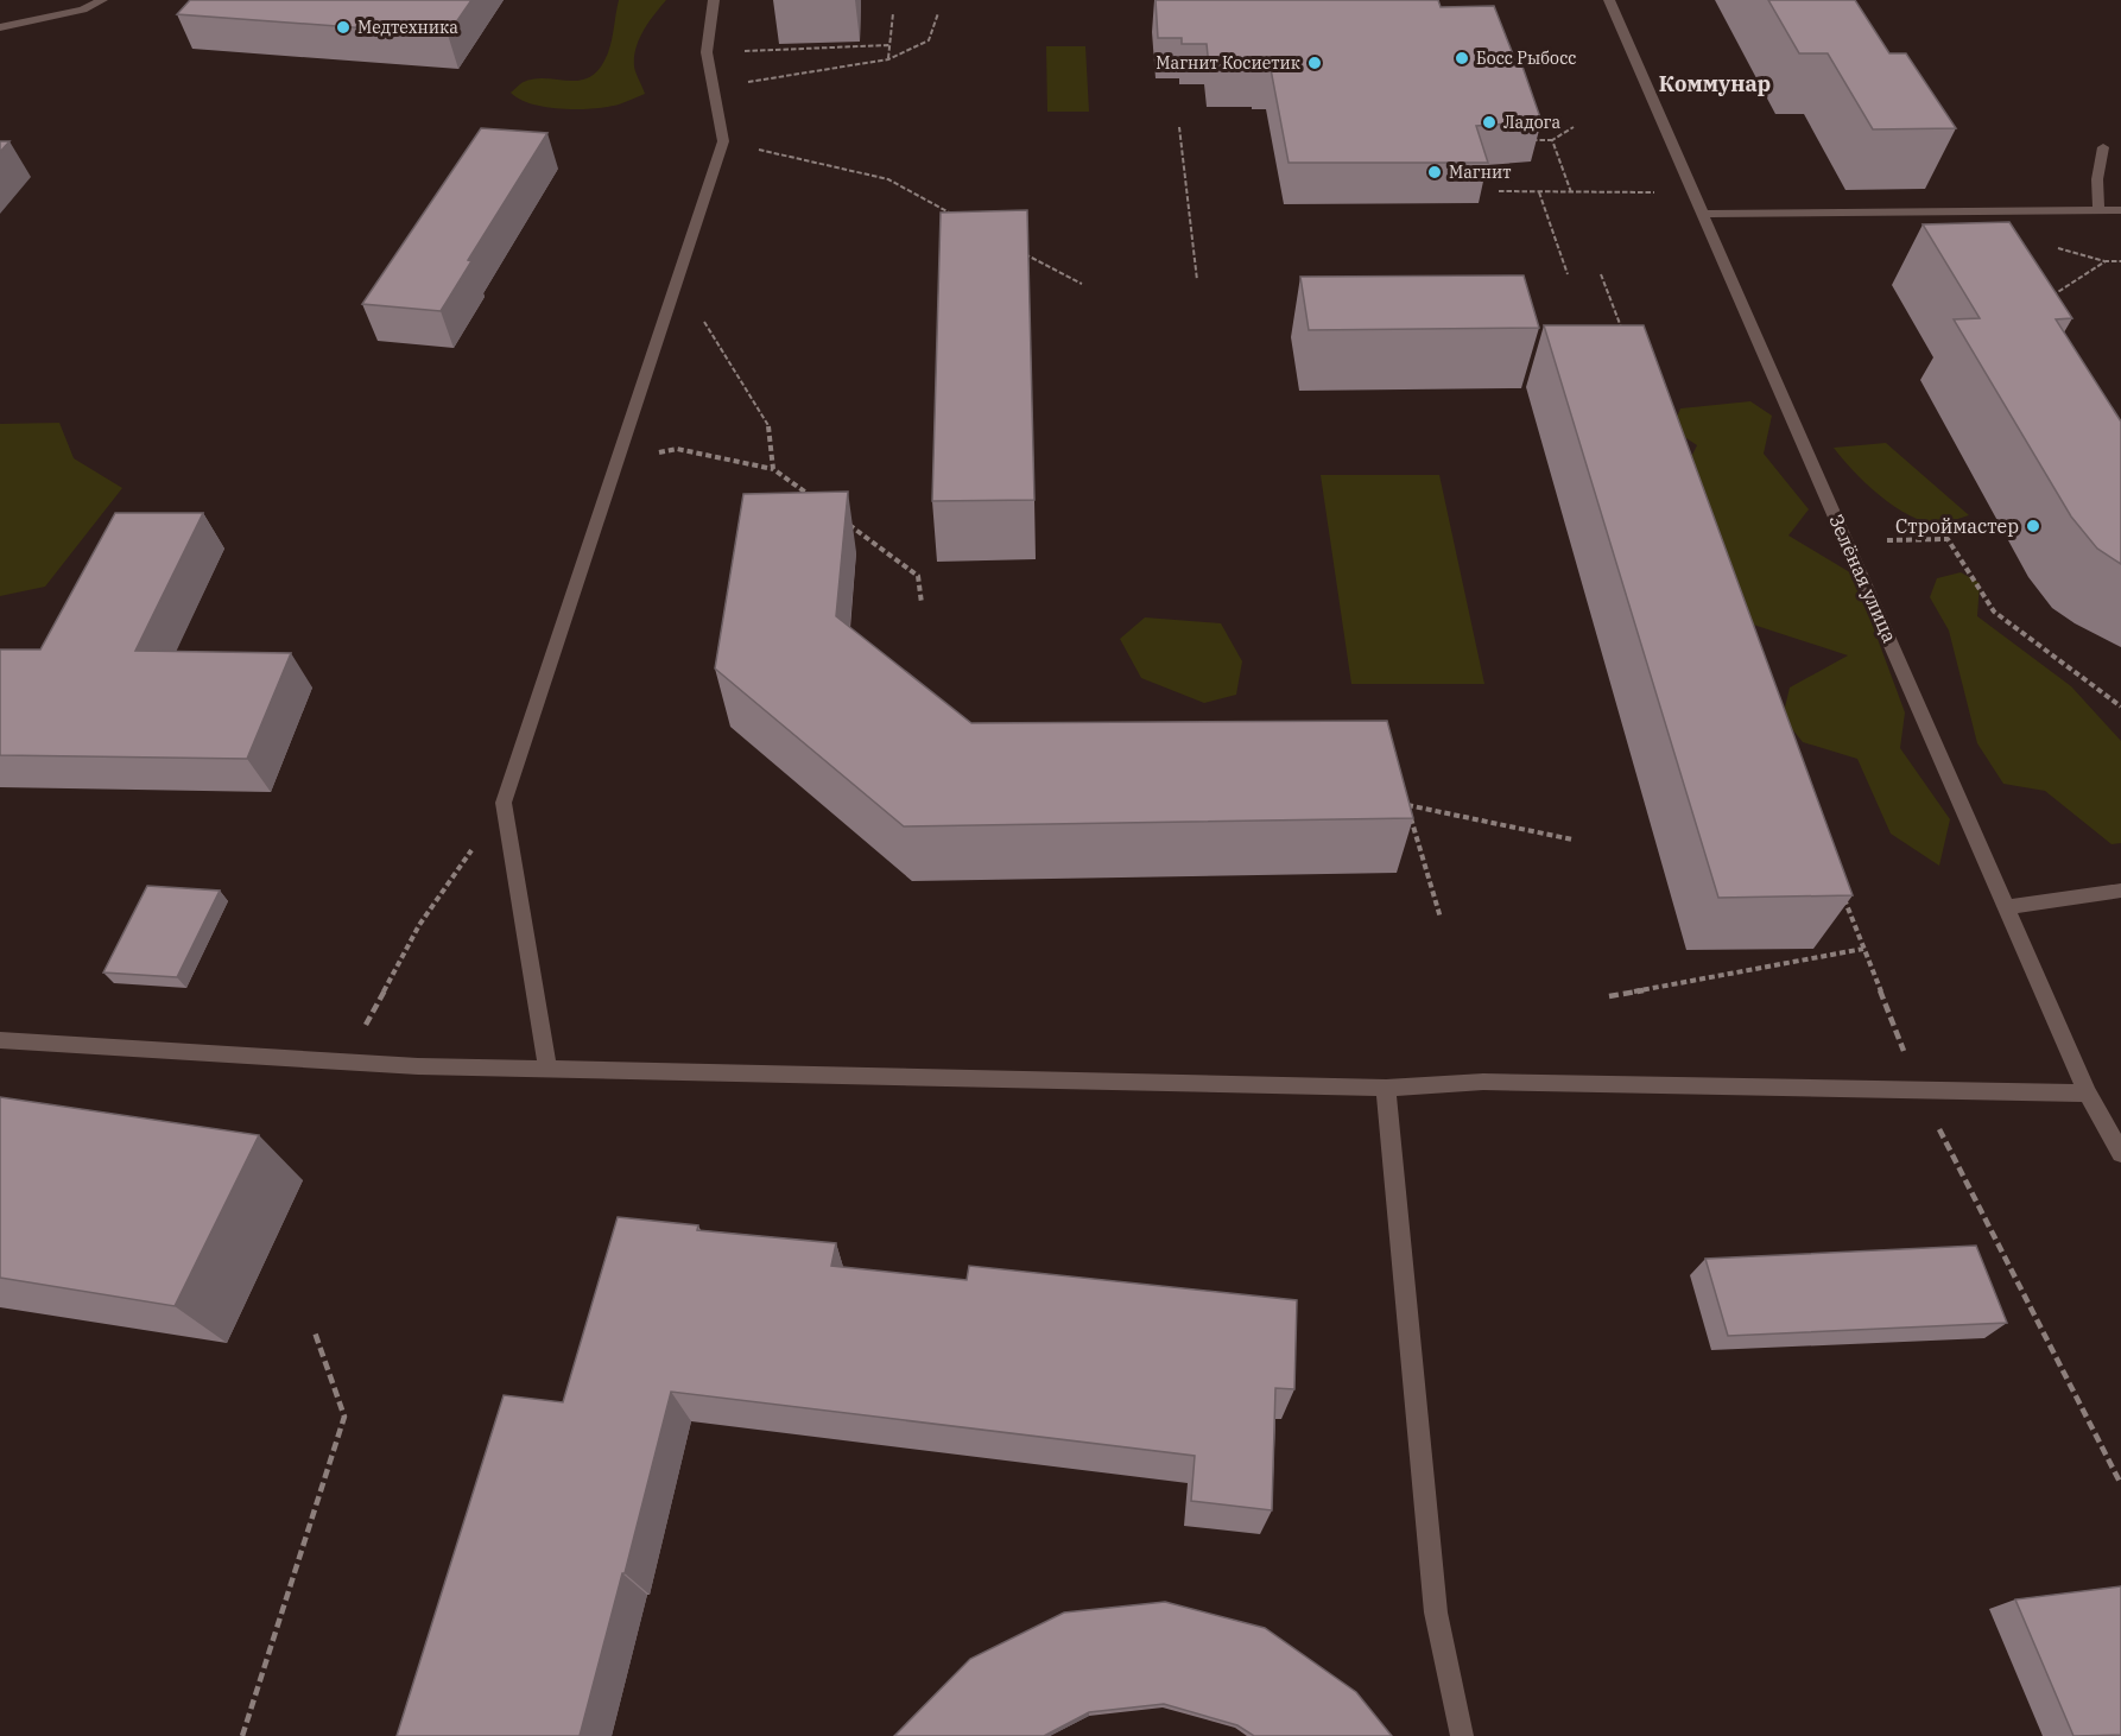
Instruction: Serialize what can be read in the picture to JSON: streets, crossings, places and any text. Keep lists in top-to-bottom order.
{
  "streets": {
    "street": ["Зелёная улица"]
  },
  "districts": ["Коммунар"],
  "places": [
    "Медтехника",
    "Босс Рыбосс",
    "Магнит Косиетик",
    "Ладога",
    "Магнит",
    "Строймастер"
  ]
}
